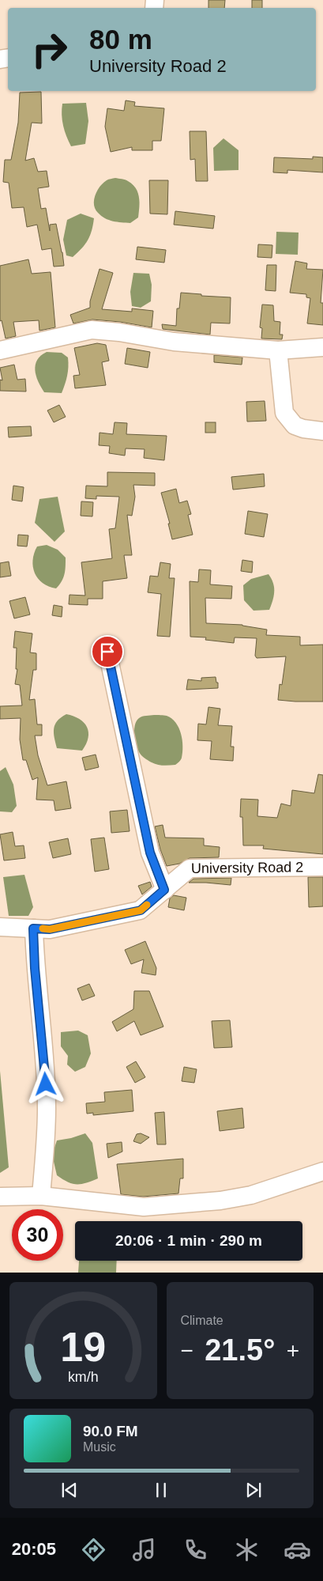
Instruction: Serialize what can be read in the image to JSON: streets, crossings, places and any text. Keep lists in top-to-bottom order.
{
  "streets": {
    "street": ["University Road 2"]
  },
  "page": {
    "turn": ["80 m", "University Road 2"],
    "limit": "30",
    "trip": "20:06 · 1 min · 290 m",
    "tile": "Climate",
    "heat": ["−", "21.5°", "+"],
    "song": ["90.0 FM", "Music"],
    "tabs": "20:05",
    "gauge": ["19", "km/h"]
  }
}
